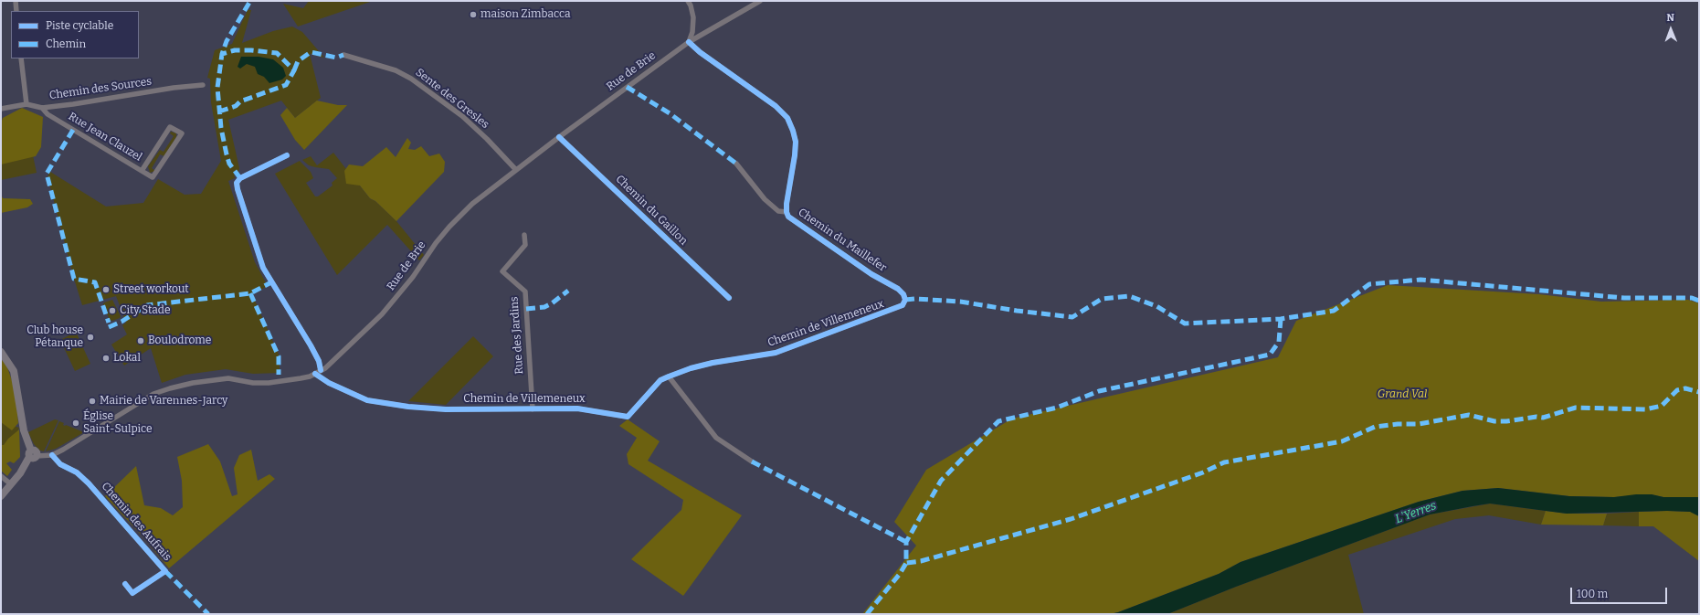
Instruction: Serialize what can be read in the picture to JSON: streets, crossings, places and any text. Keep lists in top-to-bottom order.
{
  "streets": {
    "street": [
      "Rue de Brie",
      "Chemin des Sources",
      "Sente des Gresles",
      "Rue Jean Clauzel",
      "Chemin du Gaillon",
      "Chemin du Maillefer",
      "Chemin de Villemeneux",
      "Rue des Jardins",
      "Chemin des Aufrais"
    ]
  },
  "crossings": [
    ["Rue de Brie", "Sente des Gresles"],
    ["Rue de Brie", "Chemin du Gaillon"],
    ["Rue de Brie", "Chemin du Maillefer"],
    ["Rue de Brie", "Chemin de Villemeneux"],
    ["Rue de Brie", "Chemin des Aufrais"],
    ["Chemin des Sources", "Rue Jean Clauzel"],
    ["Chemin du Maillefer", "Chemin de Villemeneux"],
    ["Chemin de Villemeneux", "Rue des Jardins"]
  ],
  "water": ["L'Yerres"],
  "parks": ["Grand Val"],
  "places": [
    "maison Zimbacca",
    "Street workout",
    "City Stade",
    "Club house Pétanque",
    "Boulodrome",
    "Lokal",
    "Mairie de Varennes-Jarcy",
    "Église Saint-Sulpice"
  ],
  "legend": ["Piste cyclable", "Chemin"],
  "scale_bar": "100 m",
  "north": "top"
}
